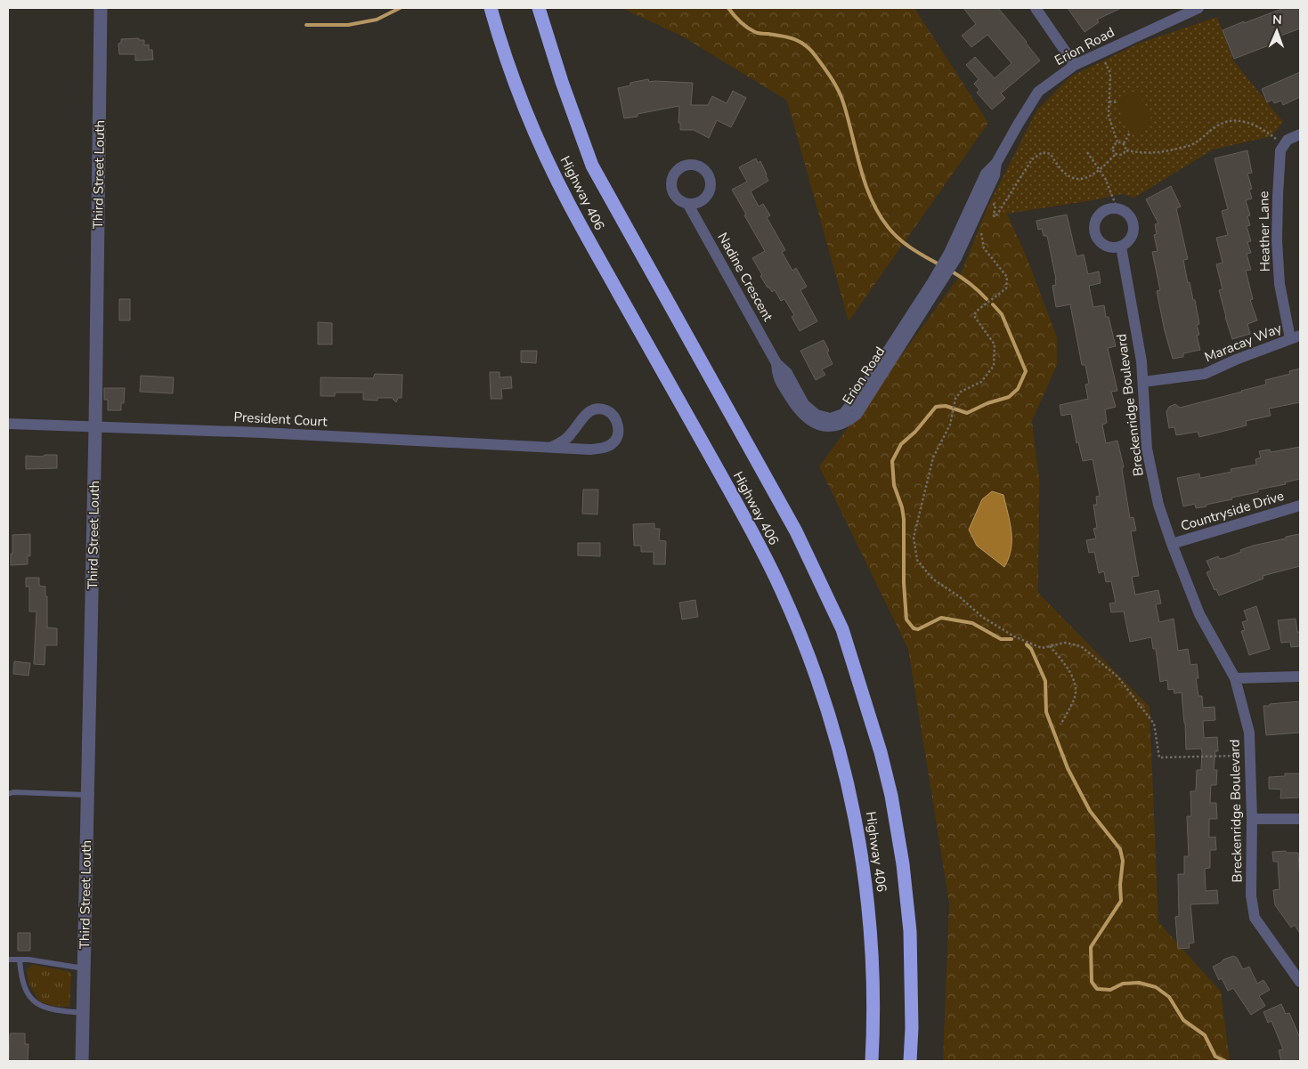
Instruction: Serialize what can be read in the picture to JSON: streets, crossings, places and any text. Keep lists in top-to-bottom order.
{
  "streets": {
    "highway": ["Highway 406"],
    "street": [
      "Erion Road",
      "Third Street Louth",
      "Heather Lane",
      "Nadine Crescent",
      "Maracay Way",
      "Breckenridge Boulevard",
      "President Court",
      "Countryside Drive"
    ]
  },
  "crossings": [
    ["Erion Road", "Nadine Crescent"],
    ["Third Street Louth", "President Court"],
    ["Heather Lane", "Maracay Way"],
    ["Maracay Way", "Breckenridge Boulevard"],
    ["Breckenridge Boulevard", "Countryside Drive"]
  ],
  "north": "top"
}
